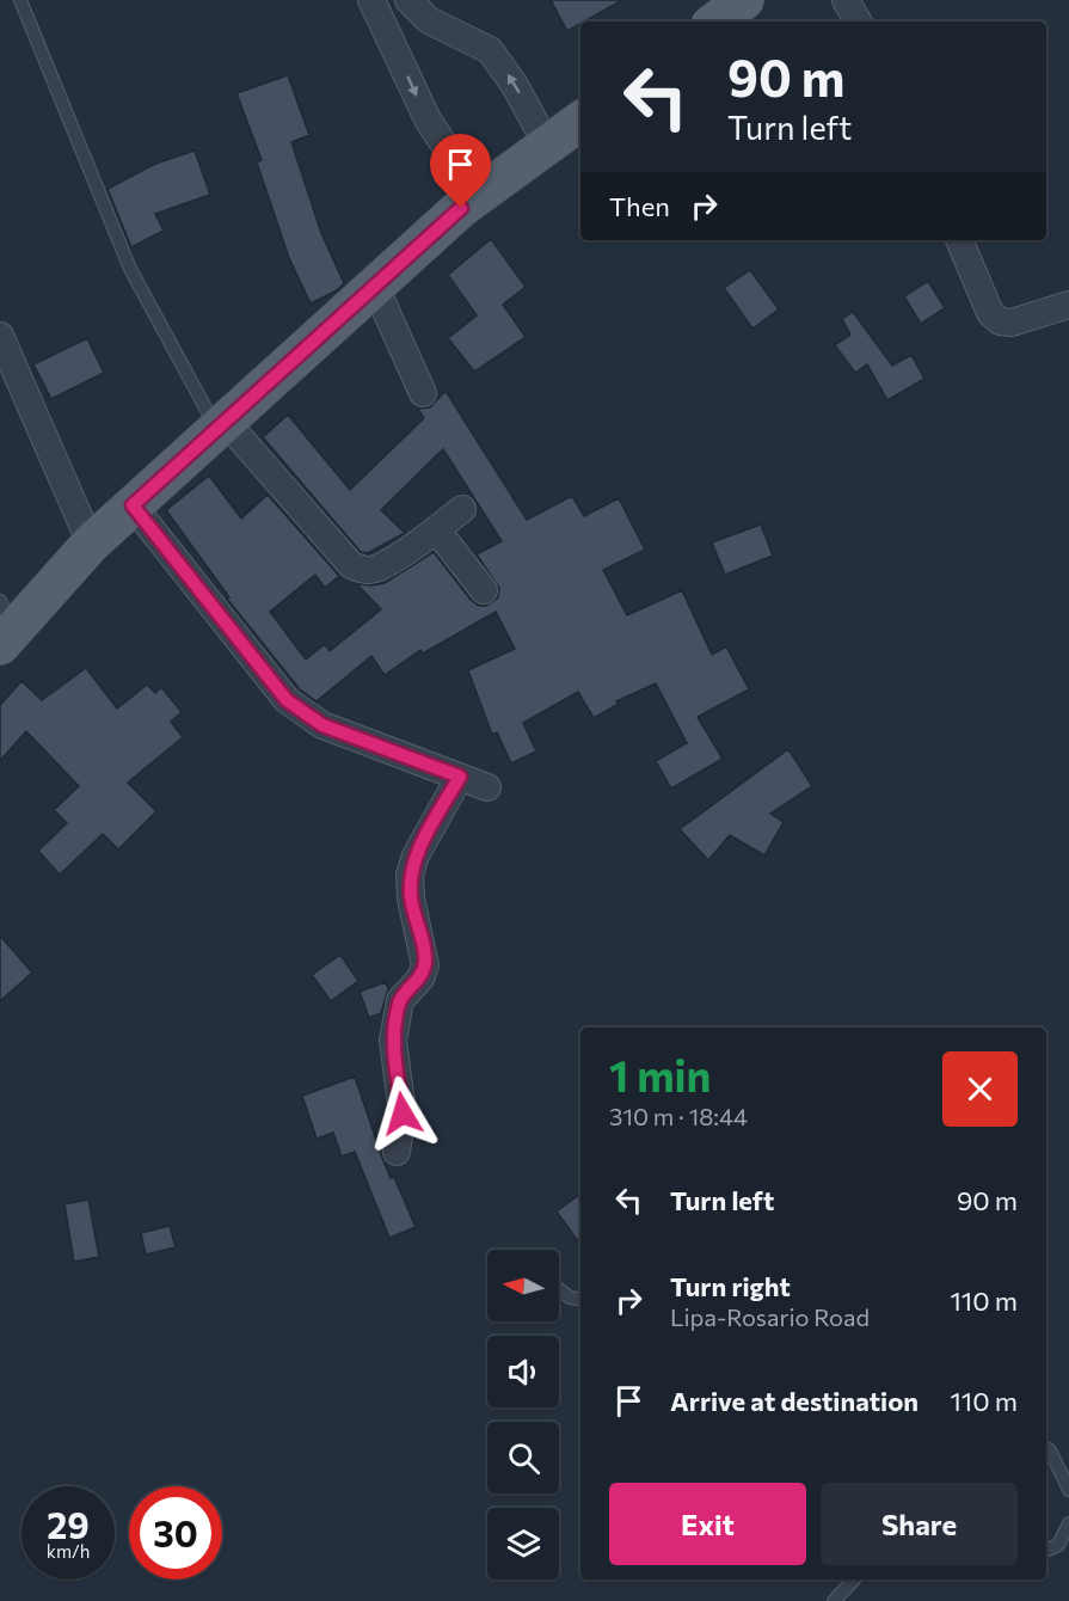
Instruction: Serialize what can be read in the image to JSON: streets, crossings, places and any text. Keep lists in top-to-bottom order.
{
  "north": "left",
  "page": {
    "turn": ["90 m", "Turn left"],
    "then": "Then",
    "heading": ["1 min", "310 m · 18:44"],
    "list": [
      {
        "name": "Turn left",
        "value": "90 m"
      },
      {
        "name": "Turn right",
        "note": "Lipa-Rosario Road",
        "value": "110 m"
      },
      {
        "name": "Arrive at destination",
        "value": "110 m"
      }
    ],
    "buttons": ["Exit", "Share"],
    "speed": "29 km/h",
    "limit": "30"
  }
}
